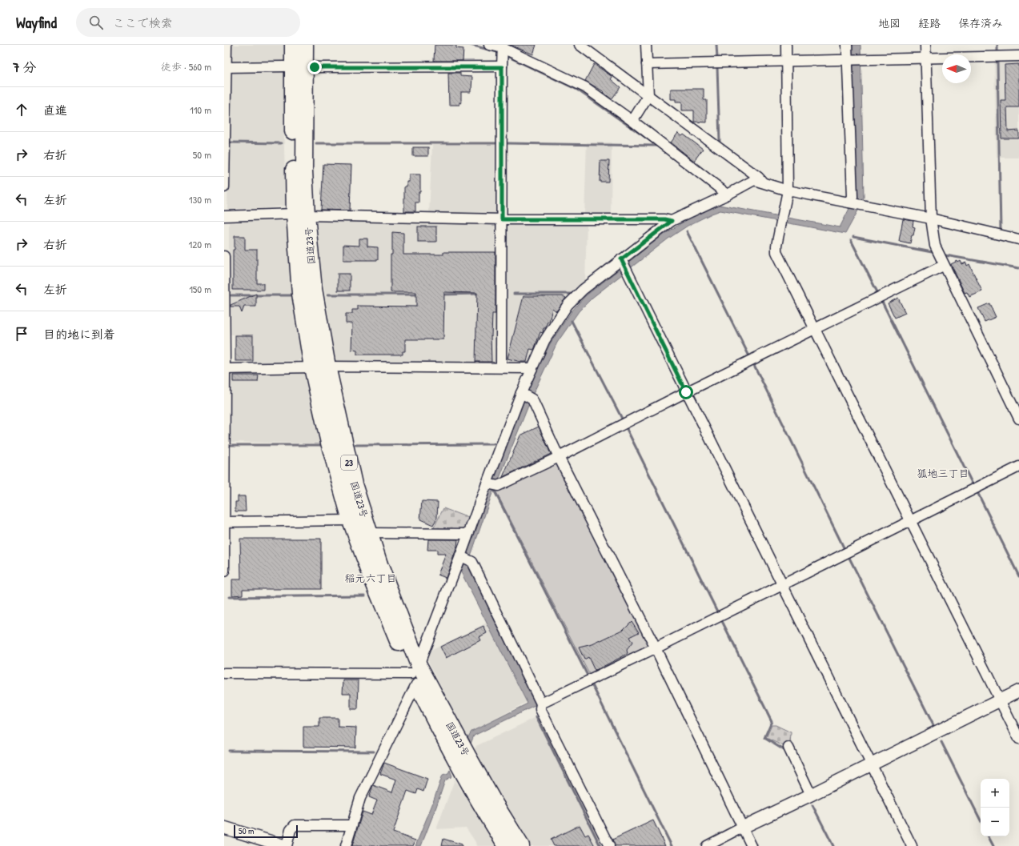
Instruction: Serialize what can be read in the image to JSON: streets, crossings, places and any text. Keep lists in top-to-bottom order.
{
  "streets": {
    "highway": ["国道23号", "23"]
  },
  "districts": ["狐地三丁目", "稲元六丁目"],
  "scale_bar": "50 m",
  "north": "left",
  "page": {
    "header": "Wayfind",
    "search": "ここで検索",
    "nav": ["地図", "経路", "保存済み"],
    "heading": ["7 分", "徒歩 · 560 m"],
    "list": [
      ["直進", "110 m"],
      ["右折", "50 m"],
      ["左折", "130 m"],
      ["右折", "120 m"],
      ["左折", "150 m"],
      "目的地に到着"
    ],
    "map_buttons": ["+", "−"],
    "scale": "50 m"
  }
}
